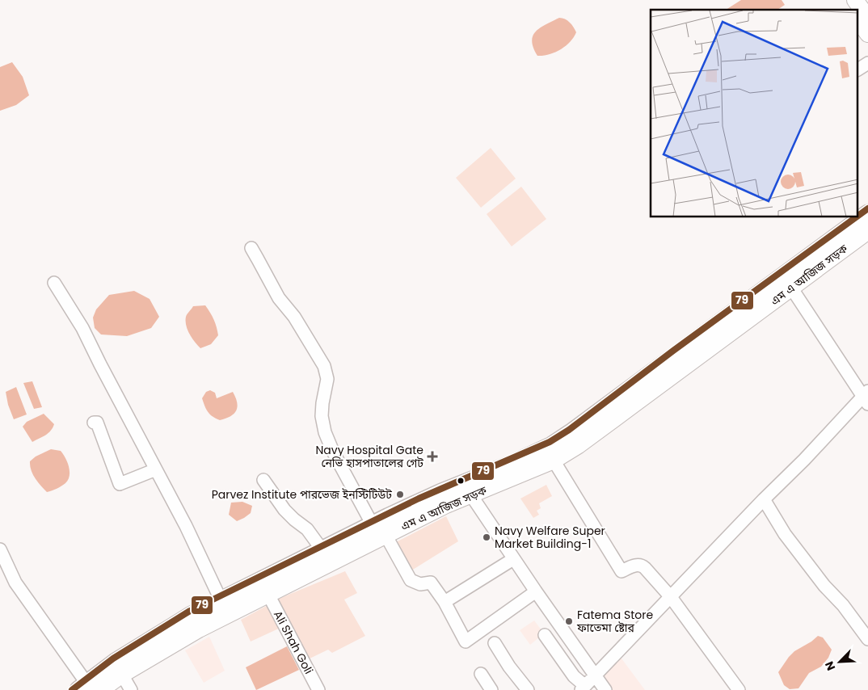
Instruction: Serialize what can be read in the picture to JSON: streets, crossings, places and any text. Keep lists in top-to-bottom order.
{
  "streets": {
    "main road": ["এম এ আজিজ সড়ক"],
    "street": ["Ali Shah Goli"]
  },
  "crossings": [
    ["এম এ আজিজ সড়ক", "Ali Shah Goli"]
  ],
  "places": {
    "health": ["Navy Hospital Gate নেভি হাসপাতালের গেট"],
    "other": ["Parvez Institute পারভেজ ইনস্টিটিউট", "Navy Welfare Super Market Building-1", "Fatema Store ফাতেমা ষ্টোর"]
  },
  "lines": ["transit line 79"],
  "north": "bottom left"
}
